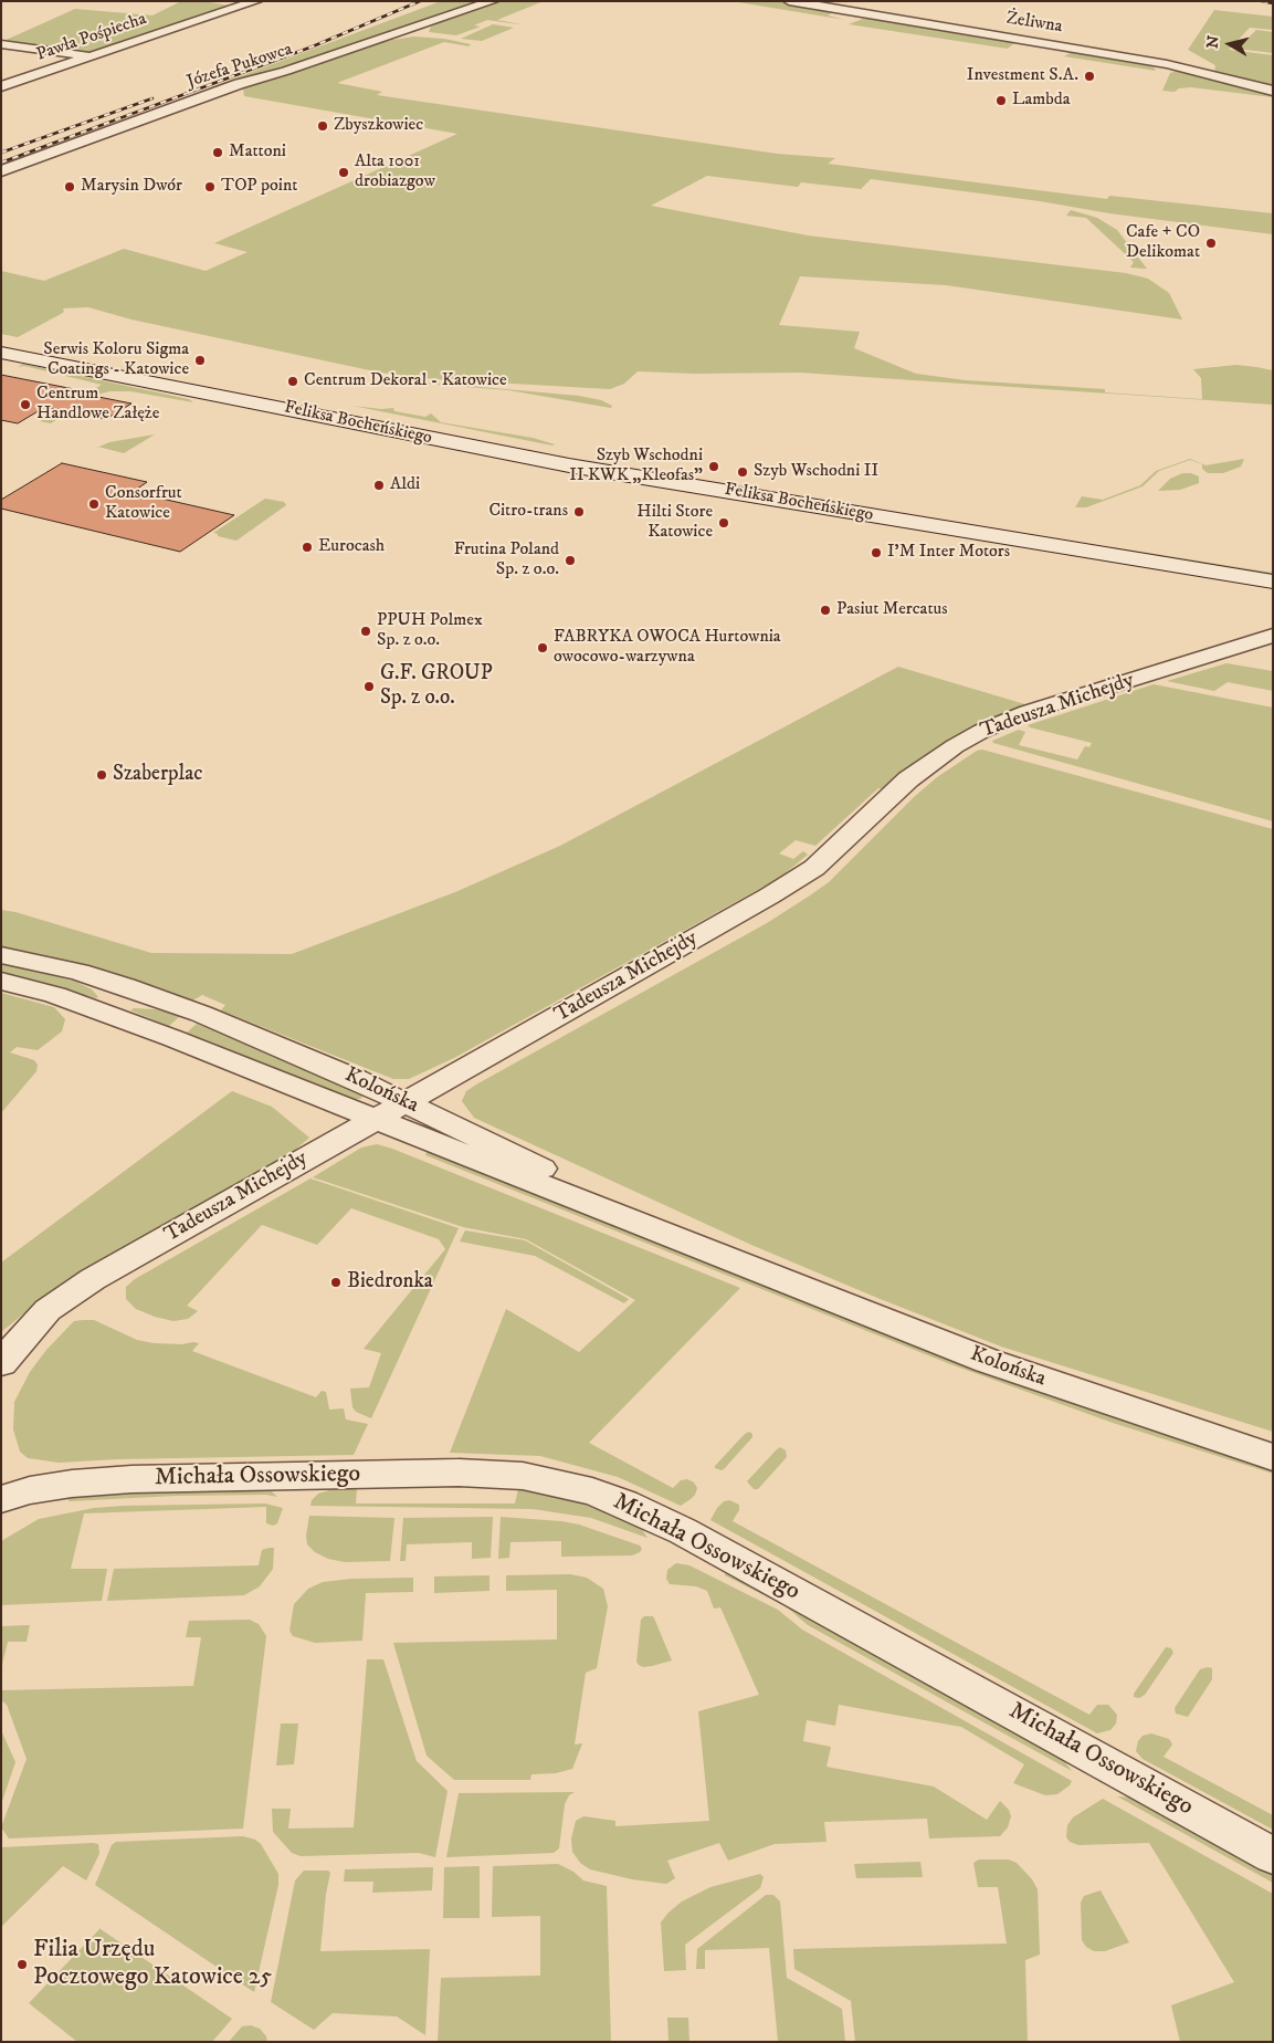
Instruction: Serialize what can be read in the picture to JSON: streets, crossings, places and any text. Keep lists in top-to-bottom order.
{
  "streets": {
    "main road": ["Feliksa Bocheńskiego"],
    "street": [
      "Żeliwna",
      "Pawła Pośpiecha",
      "Józefa Pukowca",
      "Tadeusza Michejdy",
      "Kolońska",
      "Michała Ossowskiego"
    ]
  },
  "crossings": [
    ["Tadeusza Michejdy", "Kolońska"]
  ],
  "places": [
    "Investment S.A.",
    "Lambda",
    "Zbyszkowiec",
    "Mattoni",
    "Alta 1001 drobiazgow",
    "Marysin Dwór",
    "TOP point",
    "Cafe + CO Delikomat",
    "Serwis Koloru Sigma Coatings - Katowice",
    "Centrum Dekoral - Katowice",
    "Centrum Handlowe Załęże",
    "Szyb Wschodni II KWK „Kleofas”",
    "Szyb Wschodni II",
    "Aldi",
    "Consorfrut Katowice",
    "Citro-trans",
    "Hilti Store Katowice",
    "Eurocash",
    "I'M Inter Motors",
    "Frutina Poland Sp. z o.o.",
    "Pasiut Mercatus",
    "PPUH Polmex Sp. z o.o.",
    "FABRYKA OWOCA Hurtownia owocowo-warzywna",
    "G.F. GROUP Sp. z o.o.",
    "Szaberplac",
    "Biedronka",
    "Filia Urzędu Pocztowego Katowice 25"
  ],
  "north": "left"
}
